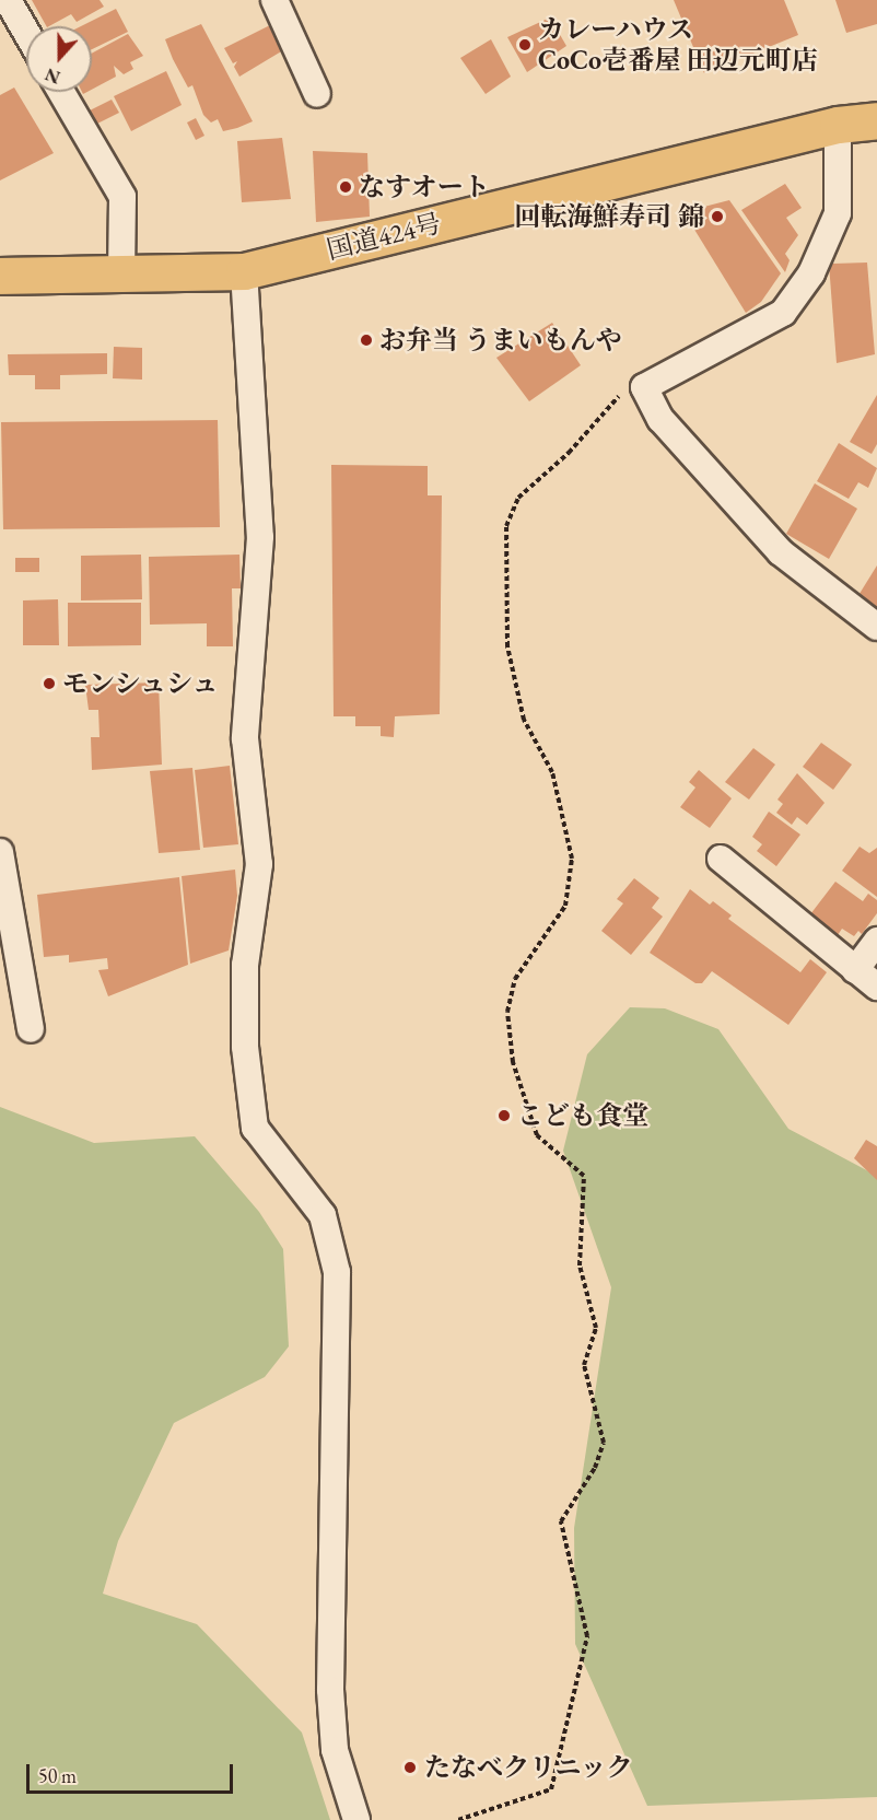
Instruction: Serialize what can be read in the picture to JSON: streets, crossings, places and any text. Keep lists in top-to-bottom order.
{
  "streets": {
    "highway": ["国道424号"]
  },
  "places": [
    "カレーハウス CoCo壱番屋 田辺元町店",
    "なすオート",
    "回転海鮮寿司 錦",
    "お弁当 うまいもんや",
    "モンシュシュ",
    "こども食堂",
    "たなべクリニック"
  ],
  "scale_bar": "50 m",
  "north": "bottom"
}
